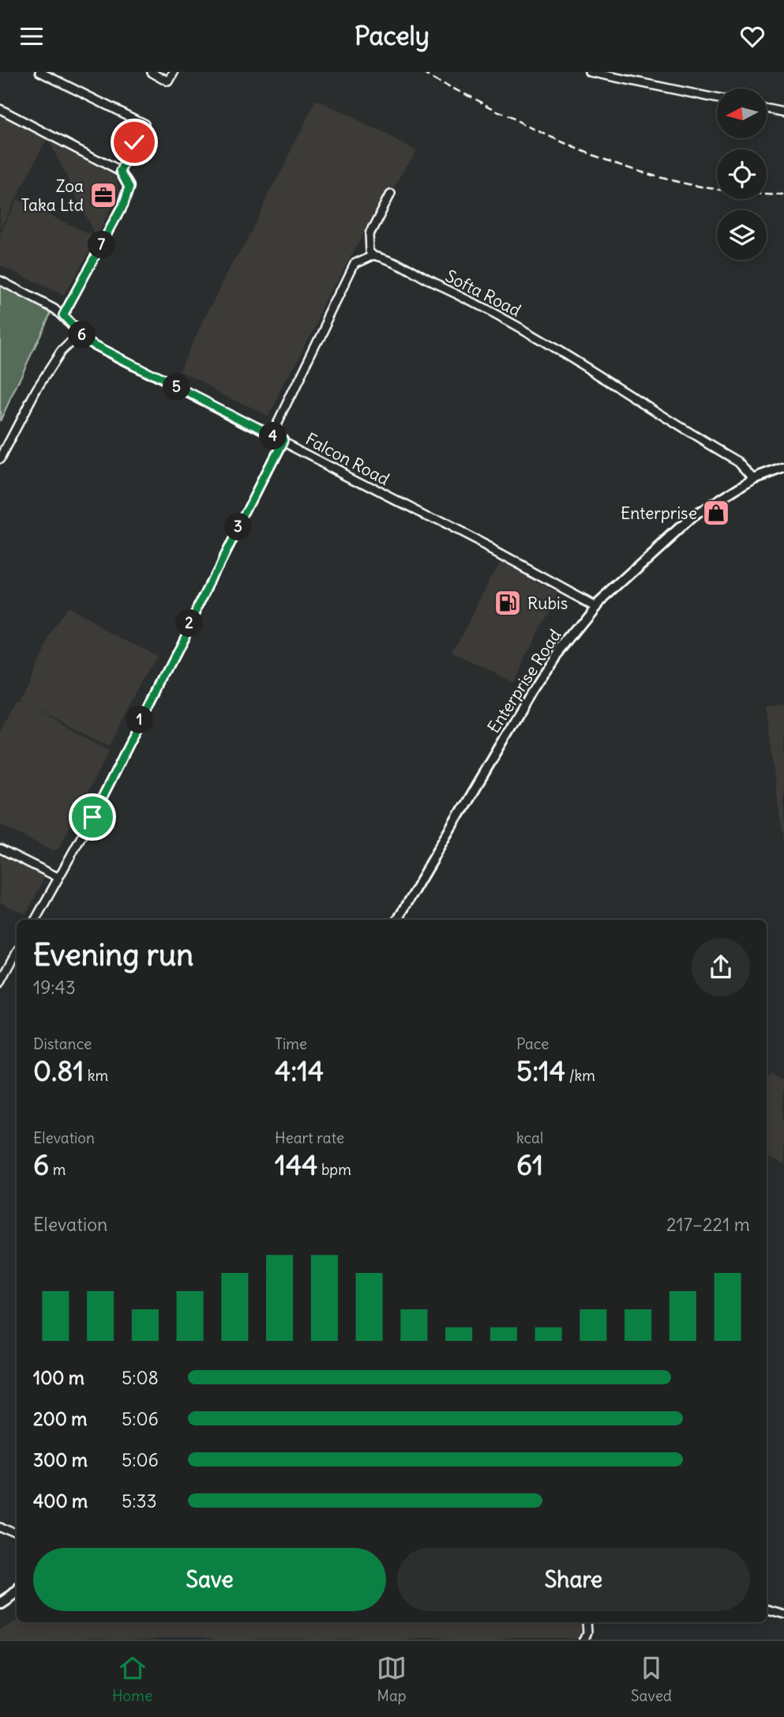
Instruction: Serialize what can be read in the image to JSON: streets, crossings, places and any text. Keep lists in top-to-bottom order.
{
  "streets": {
    "main road": ["Enterprise Road"],
    "street": ["Softa Road", "Falcon Road"]
  },
  "crossings": [
    ["Softa Road", "Enterprise Road"],
    ["Falcon Road", "Enterprise Road"]
  ],
  "places": {
    "office": ["Zoa Taka Ltd"],
    "shop": ["Enterprise"],
    "fuel station": ["Rubis"]
  },
  "north": "left",
  "page": {
    "header": "Pacely",
    "pins": [
      "7",
      "6",
      "5",
      "4",
      "3",
      "2",
      "1"
    ],
    "heading": ["Evening run", "19:43"],
    "stats": [
      ["Distance", "0.81 km"],
      ["Time", "4:14"],
      ["Pace", "5:14 /km"],
      ["Elevation", "6 m"],
      ["Heart rate", "144 bpm"],
      ["kcal", "61"]
    ],
    "chart": ["Elevation", "217–221 m"],
    "list": [
      {
        "name": "100 m",
        "note": "5:08"
      },
      {
        "name": "200 m",
        "note": "5:06"
      },
      {
        "name": "300 m",
        "note": "5:06"
      },
      {
        "name": "400 m",
        "note": "5:33"
      }
    ],
    "buttons": ["Save", "Share"],
    "tabs": ["Home", "Map", "Saved"]
  }
}
